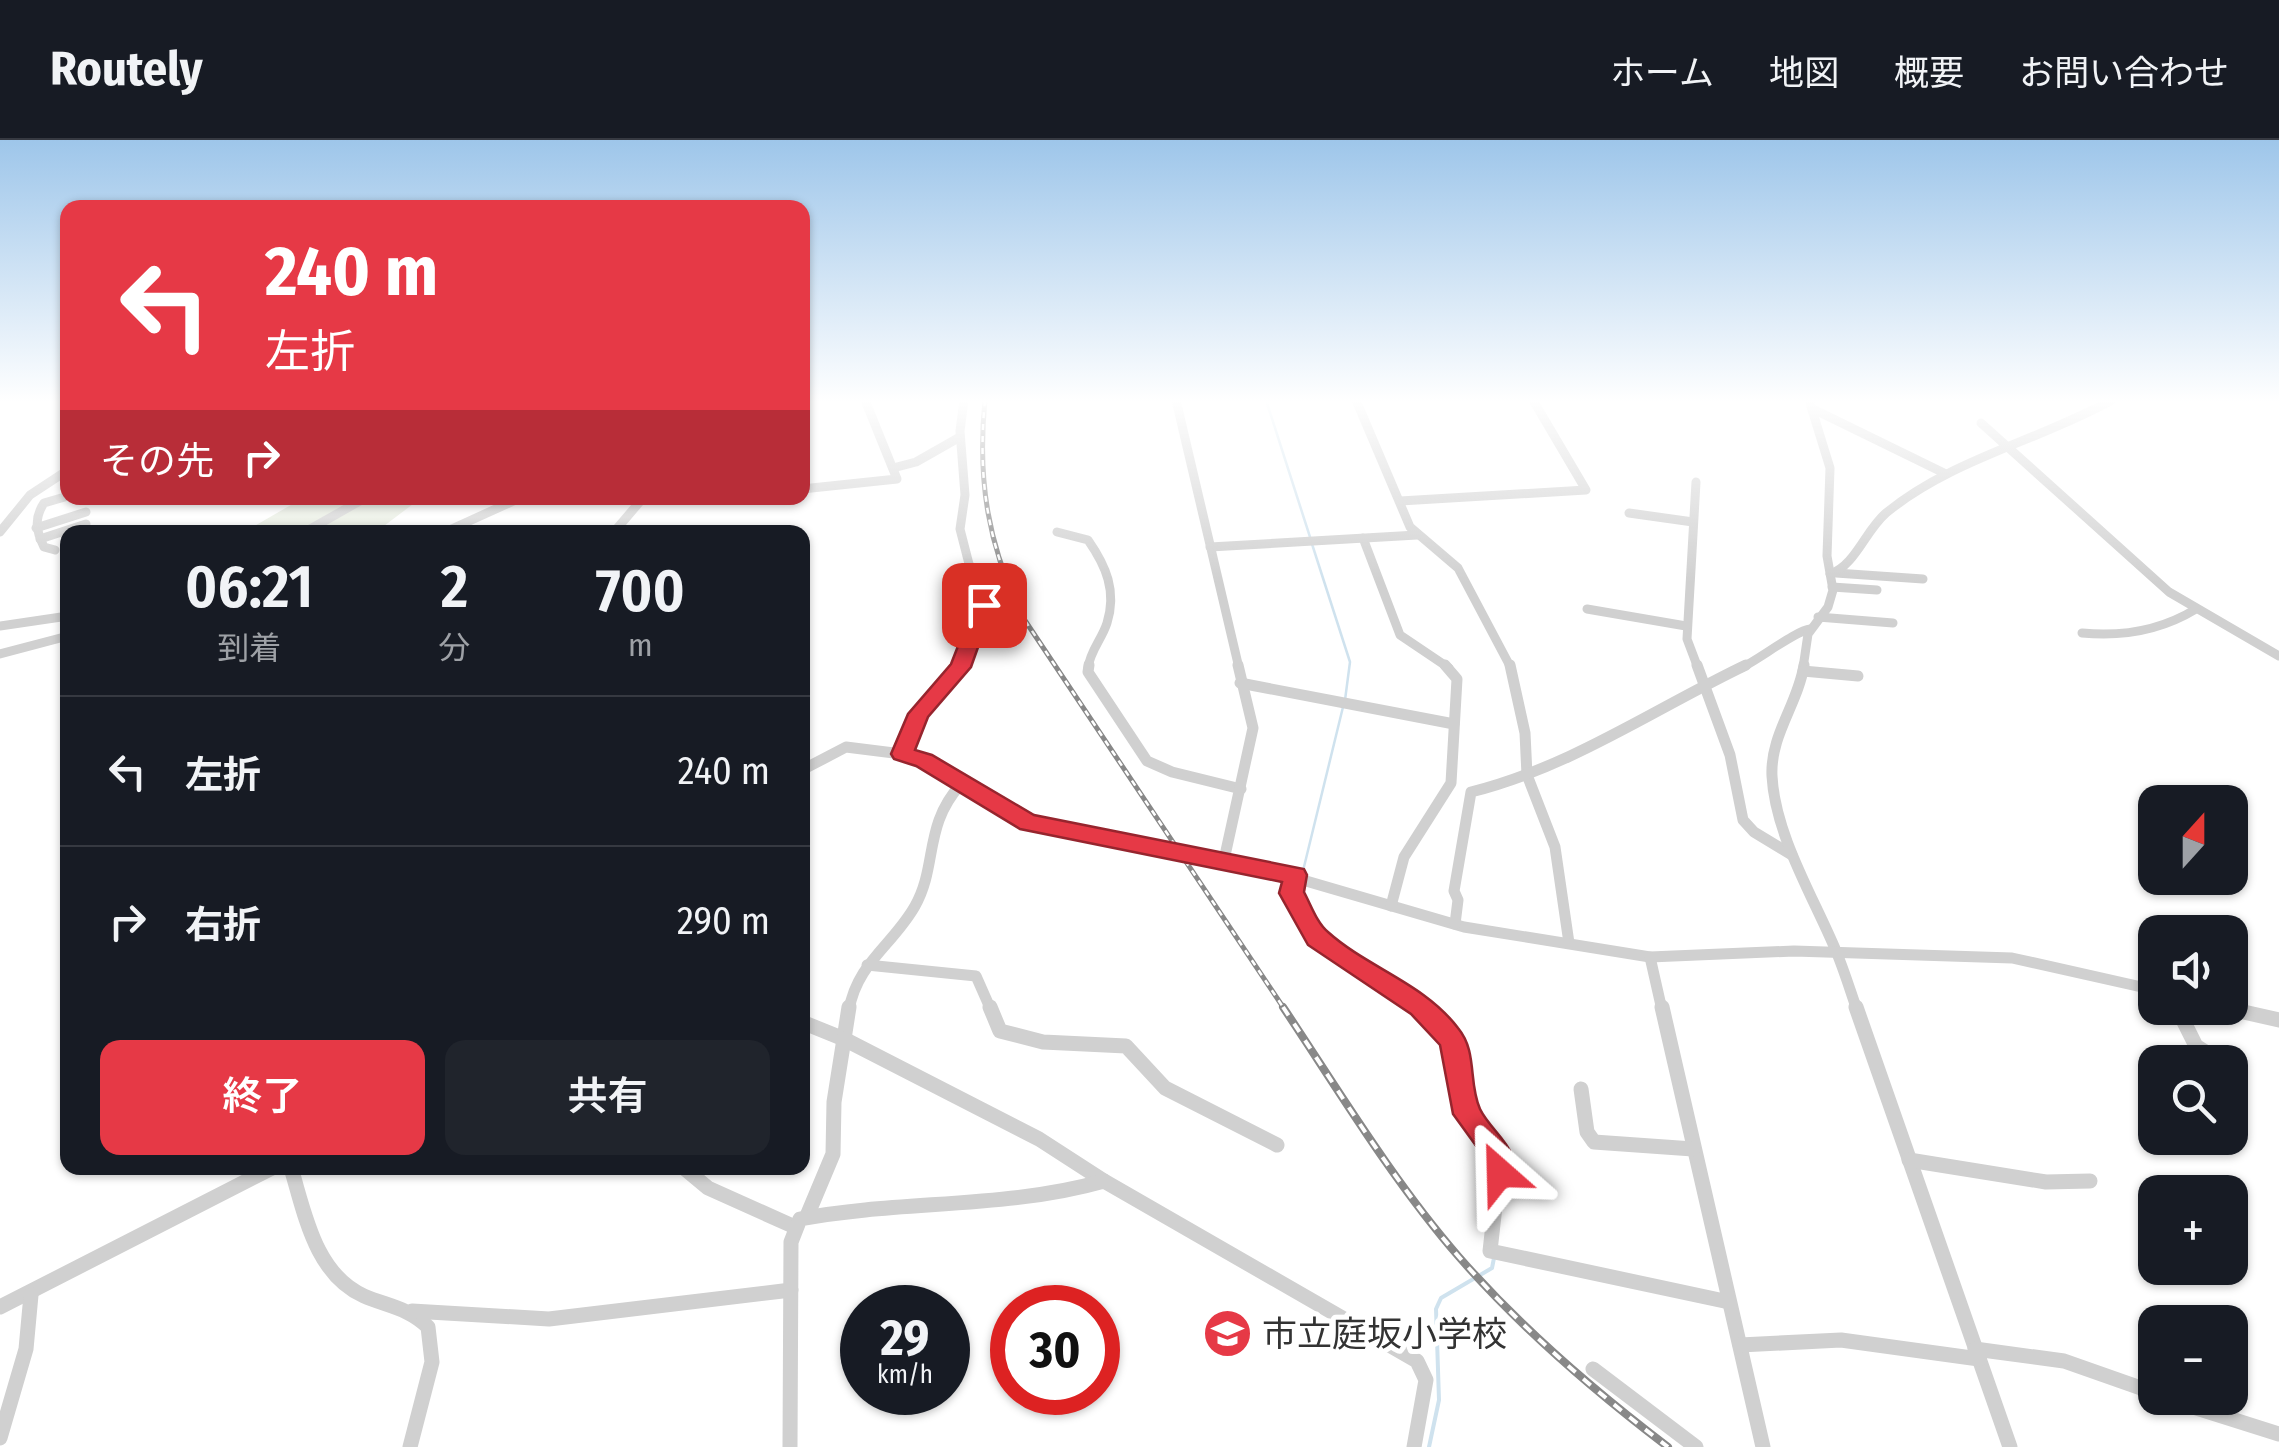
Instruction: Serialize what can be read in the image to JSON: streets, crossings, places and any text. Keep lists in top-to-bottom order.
{
  "places": {
    "school or university": ["市立庭坂小学校"]
  },
  "north": "top",
  "page": {
    "header": "Routely",
    "nav": [
      "ホーム",
      "地図",
      "概要",
      "お問い合わせ"
    ],
    "turn": ["240 m", "左折"],
    "then": "その先",
    "eta": [
      "06:21",
      "到着",
      "2",
      "分",
      "700",
      "m"
    ],
    "list": [
      {
        "name": "左折",
        "value": "240 m"
      },
      {
        "name": "右折",
        "value": "290 m"
      }
    ],
    "map_buttons": ["+", "−"],
    "buttons": ["終了", "共有"],
    "speed": "29 km/h",
    "limit": "30"
  }
}
